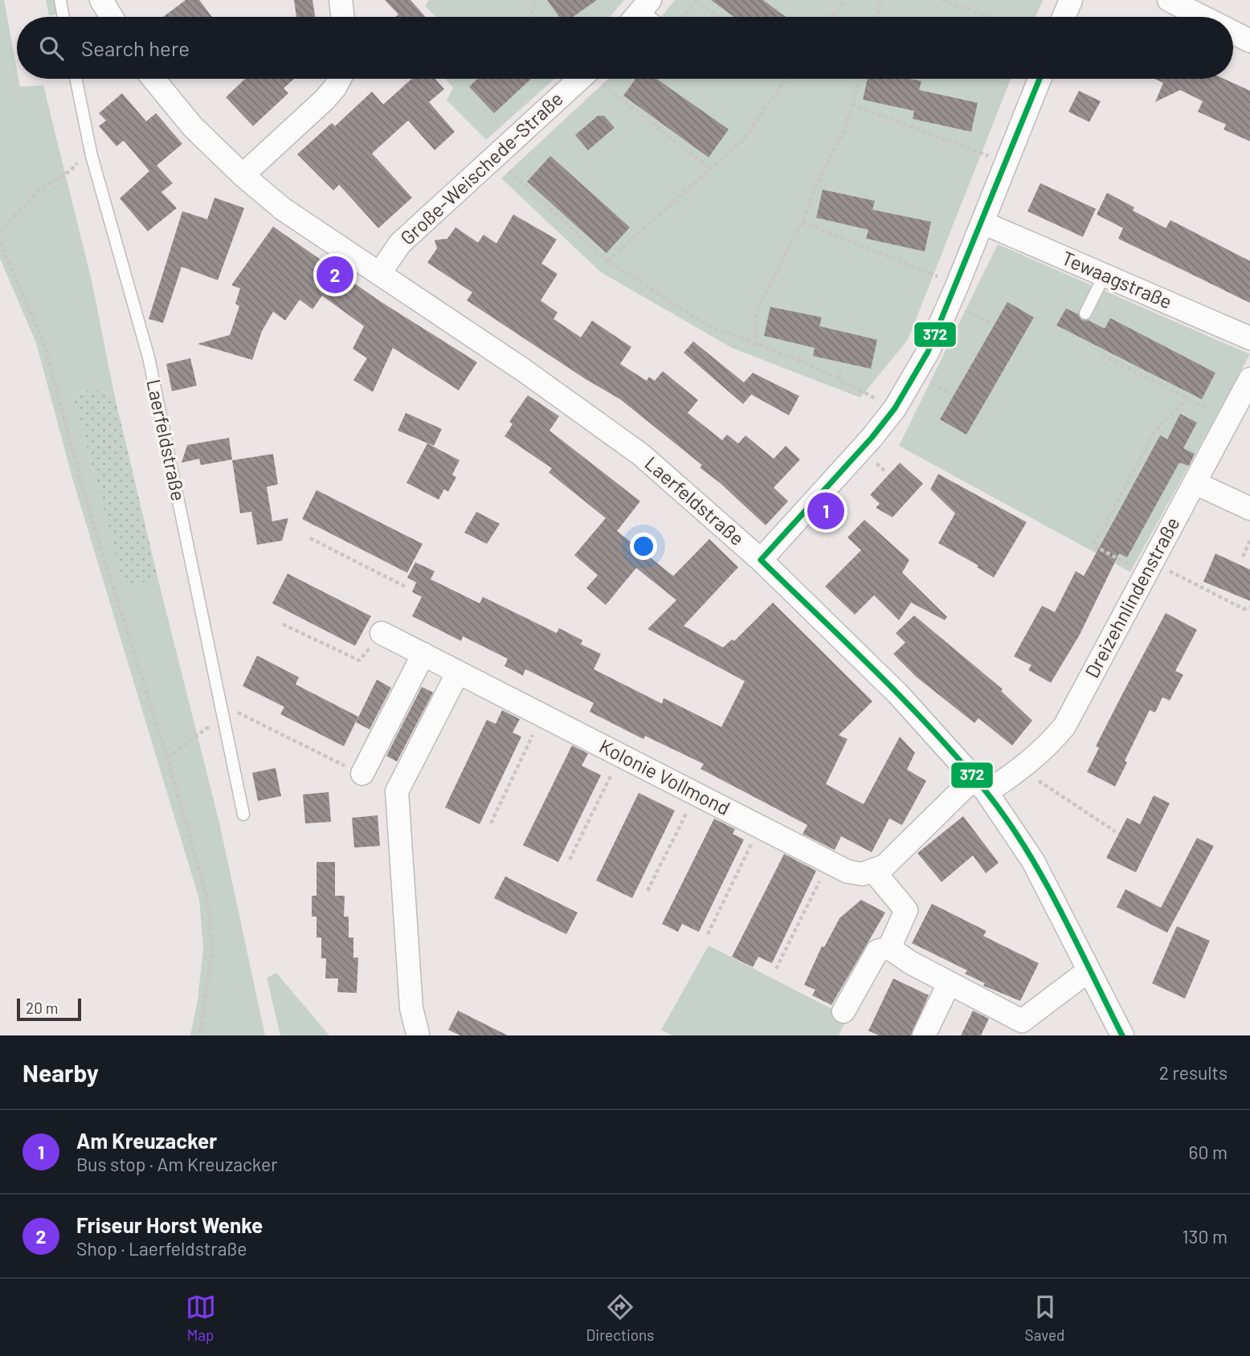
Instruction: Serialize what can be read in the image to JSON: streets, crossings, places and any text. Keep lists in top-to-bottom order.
{
  "streets": {
    "street": [
      "Große-Weischede-Straße",
      "Tewaagstraße",
      "Laerfeldstraße",
      "Dreizehnlindenstraße",
      "Kolonie Vollmond"
    ]
  },
  "crossings": [
    ["Große-Weischede-Straße", "Laerfeldstraße"],
    ["Laerfeldstraße", "Dreizehnlindenstraße"]
  ],
  "lines": ["transit line 372"],
  "scale_bar": "20 m",
  "page": {
    "search": "Search here",
    "pins": ["2", "1"],
    "scale": "20 m",
    "heading": ["Nearby", "2 results"],
    "list": [
      {
        "mark": "1",
        "name": "Am Kreuzacker",
        "note": "Bus stop · Am Kreuzacker",
        "value": "60 m"
      },
      {
        "mark": "2",
        "name": "Friseur Horst Wenke",
        "note": "Shop · Laerfeldstraße",
        "value": "130 m"
      }
    ],
    "nav": ["Map", "Directions", "Saved"]
  }
}
